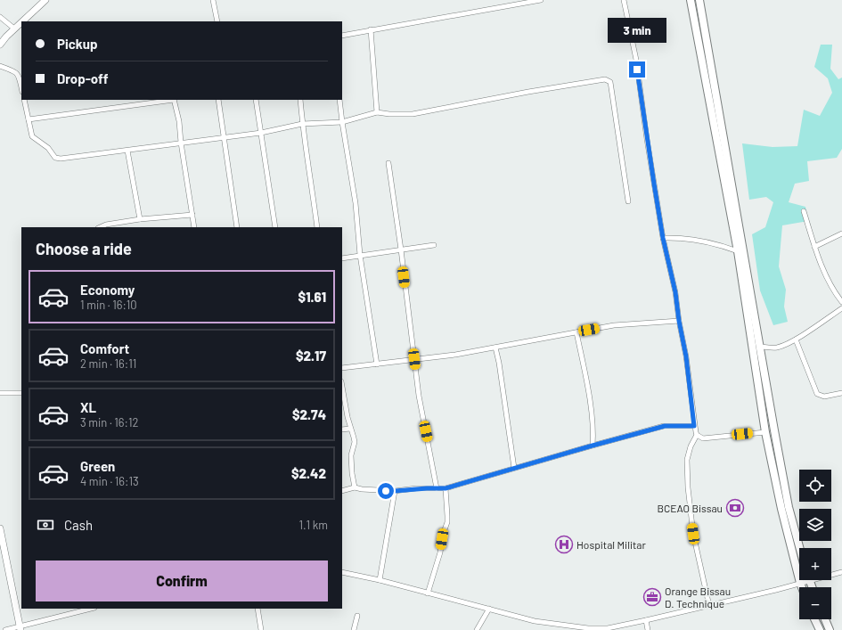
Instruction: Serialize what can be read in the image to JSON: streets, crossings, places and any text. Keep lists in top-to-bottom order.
{
  "places": {
    "bank": ["BCEAO Bissau"],
    "hospital": ["Hospital Militar"],
    "office": ["Orange Bissau D. Technique"]
  },
  "page": {
    "bubble": "3 min",
    "banner": ["Pickup", "Drop-off"],
    "heading": "Choose a ride",
    "list": [
      {
        "name": "Economy",
        "note": "1 min · 16:10",
        "value": "$1.61"
      },
      {
        "name": "Comfort",
        "note": "2 min · 16:11",
        "value": "$2.17"
      },
      {
        "name": "XL",
        "note": "3 min · 16:12",
        "value": "$2.74"
      },
      {
        "name": "Green",
        "note": "4 min · 16:13",
        "value": "$2.42"
      }
    ],
    "map_buttons": ["+", "−"],
    "pay": ["Cash", "1.1 km"],
    "buttons": "Confirm"
  }
}
